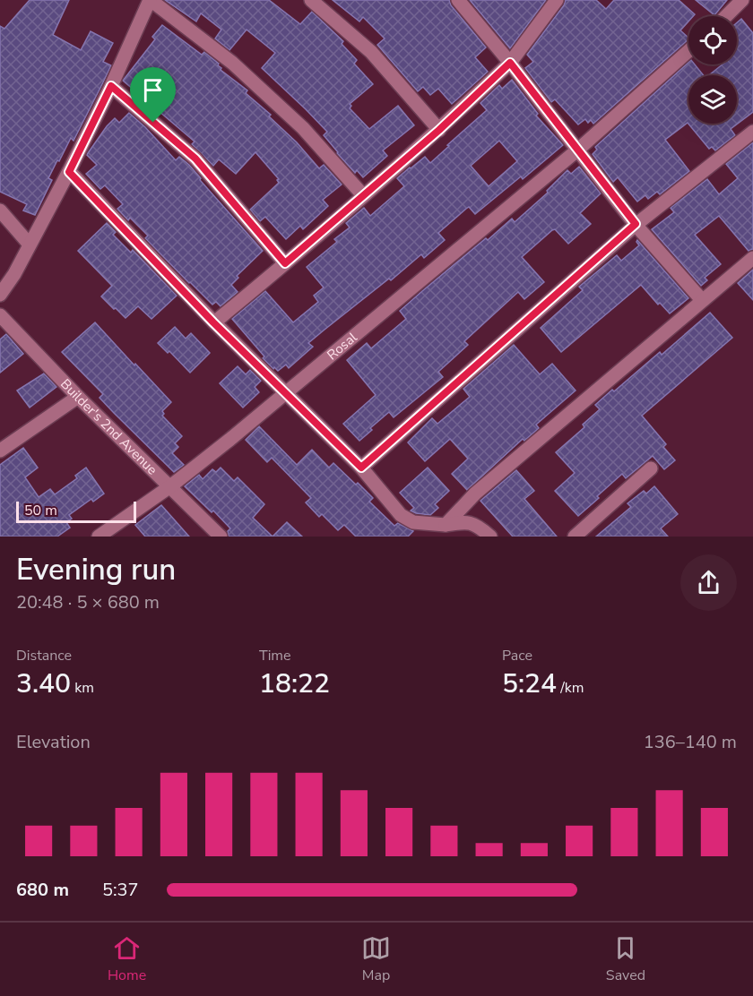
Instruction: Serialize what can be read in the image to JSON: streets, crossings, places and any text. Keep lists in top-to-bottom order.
{
  "streets": {
    "street": ["Rosal", "Builder's 2nd Avenue"]
  },
  "crossings": [
    ["Rosal", "Builder's 2nd Avenue"]
  ],
  "scale_bar": "50 m",
  "page": {
    "scale": "50 m",
    "heading": ["Evening run", "20:48 · 5 × 680 m"],
    "stats": [
      ["Distance", "3.40 km"],
      ["Time", "18:22"],
      ["Pace", "5:24 /km"]
    ],
    "chart": ["Elevation", "136–140 m"],
    "list": [
      {
        "name": "680 m",
        "note": "5:37"
      }
    ],
    "tabs": ["Home", "Map", "Saved"]
  }
}
